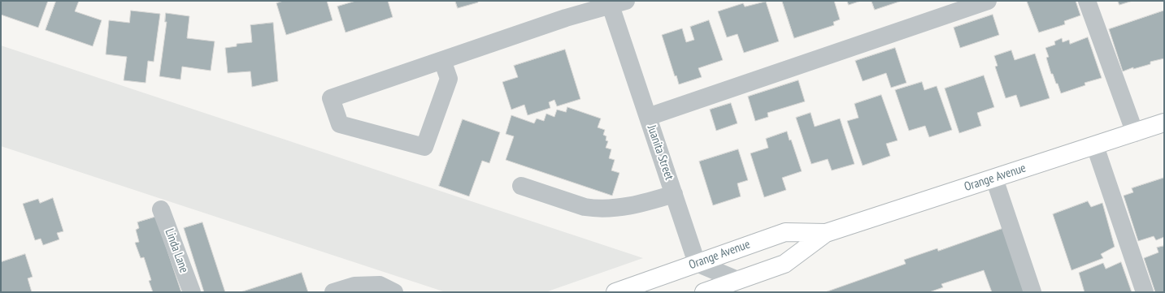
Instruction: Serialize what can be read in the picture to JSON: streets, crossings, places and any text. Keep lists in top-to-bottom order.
{
  "streets": {
    "main road": ["Orange Avenue"],
    "street": ["Juanita Street", "Linda Lane"]
  },
  "crossings": [
    ["Juanita Street", "Orange Avenue"]
  ]
}
